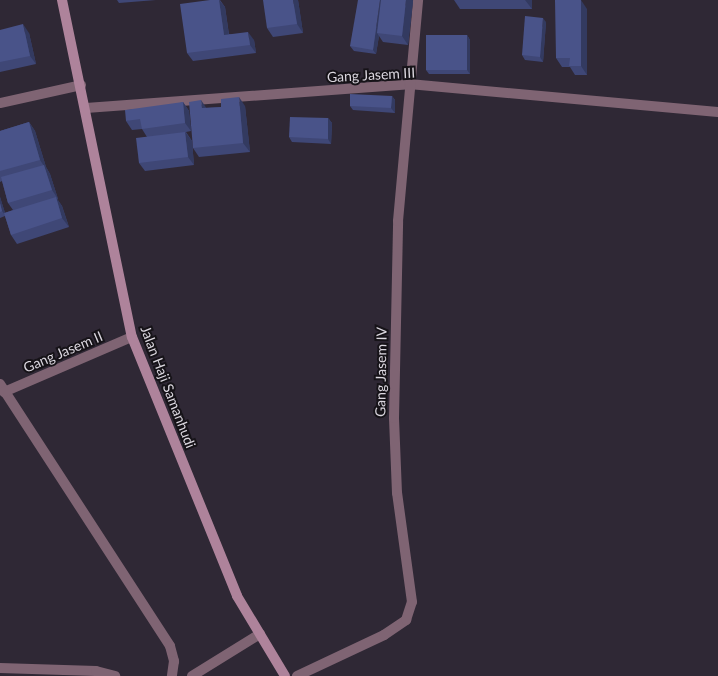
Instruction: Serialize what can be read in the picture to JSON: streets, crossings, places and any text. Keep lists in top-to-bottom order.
{
  "streets": {
    "street": [
      "Gang Jasem III",
      "Gang Jasem II",
      "Gang Jasem IV",
      "Jalan Haji Samanhudi"
    ]
  },
  "crossings": [
    ["Gang Jasem III", "Gang Jasem IV"],
    ["Gang Jasem III", "Jalan Haji Samanhudi"],
    ["Gang Jasem II", "Jalan Haji Samanhudi"]
  ]
}
